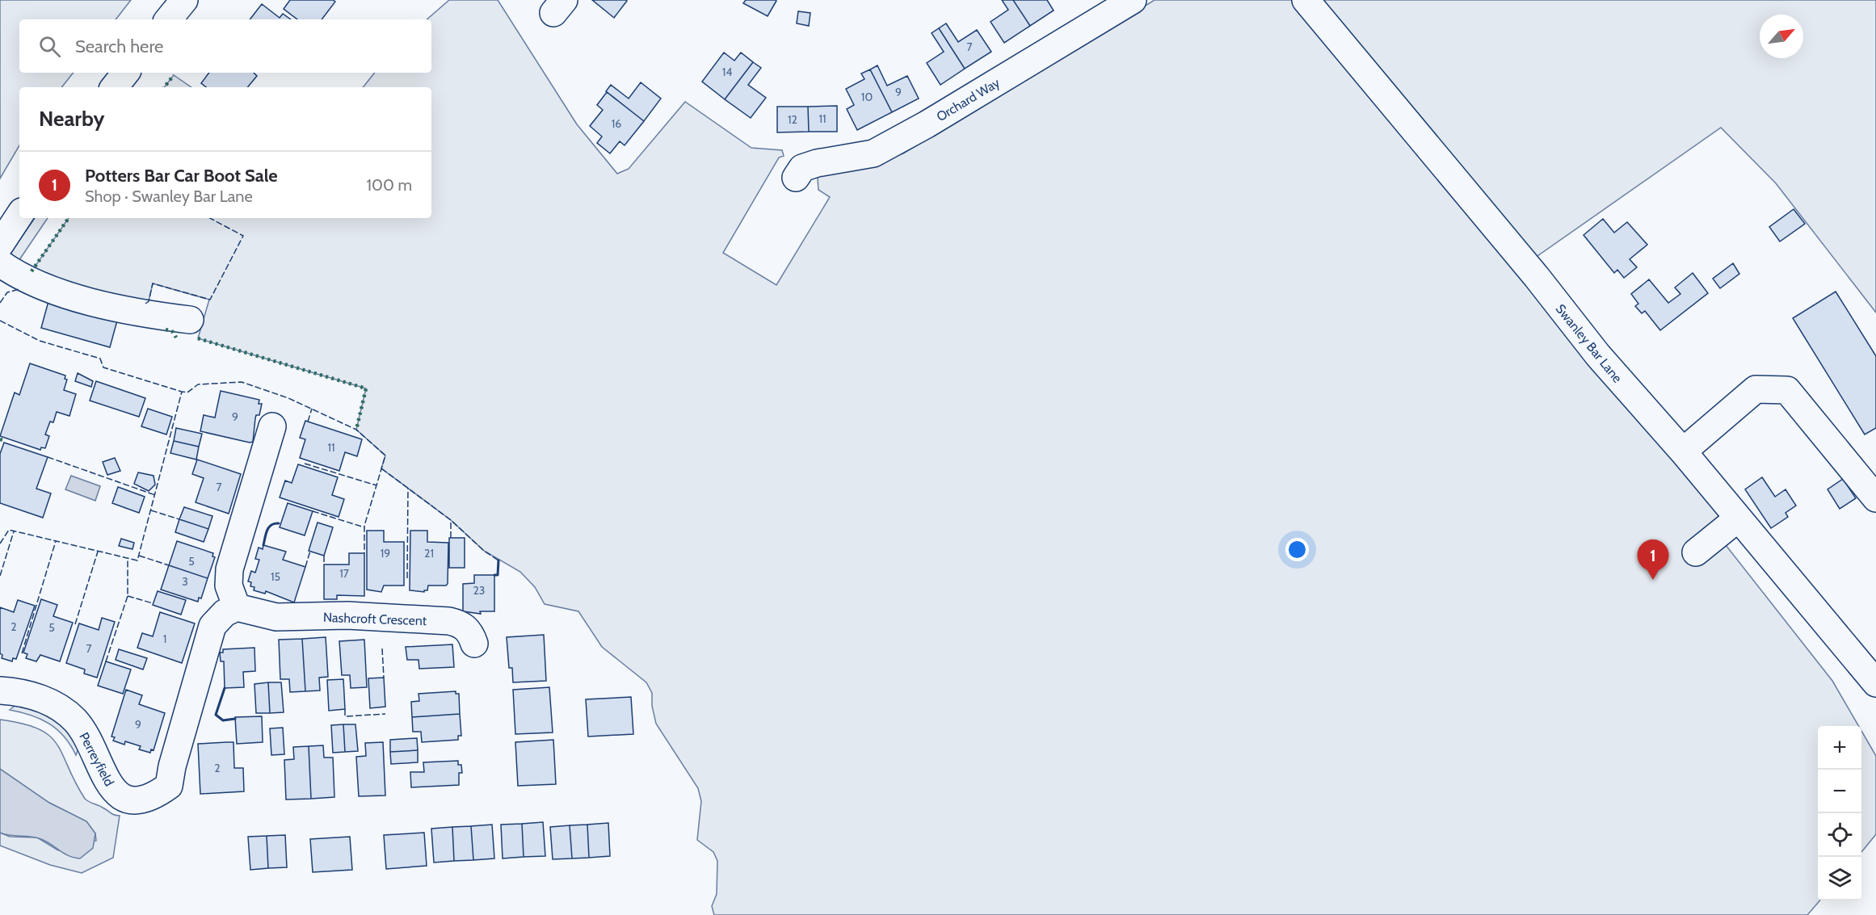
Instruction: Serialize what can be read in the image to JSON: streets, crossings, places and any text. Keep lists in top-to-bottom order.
{
  "streets": {
    "street": [
      "Orchard Way",
      "Swanley Bar Lane",
      "Nashcroft Crescent",
      "Perreyfield"
    ]
  },
  "crossings": [
    ["Nashcroft Crescent", "Perreyfield"]
  ],
  "house_numbers": [
    "7",
    "14",
    "9",
    "10",
    "11",
    "12",
    "16",
    "9",
    "11",
    "7",
    "19",
    "21",
    "5",
    "17",
    "15",
    "3",
    "23",
    "2",
    "5",
    "1",
    "7",
    "9",
    "2"
  ],
  "north": "top right",
  "page": {
    "search": "Search here",
    "heading": "Nearby",
    "list": [
      {
        "mark": "1",
        "name": "Potters Bar Car Boot Sale",
        "note": "Shop · Swanley Bar Lane",
        "value": "100 m"
      }
    ],
    "pins": "1",
    "map_buttons": ["+", "−"]
  }
}
